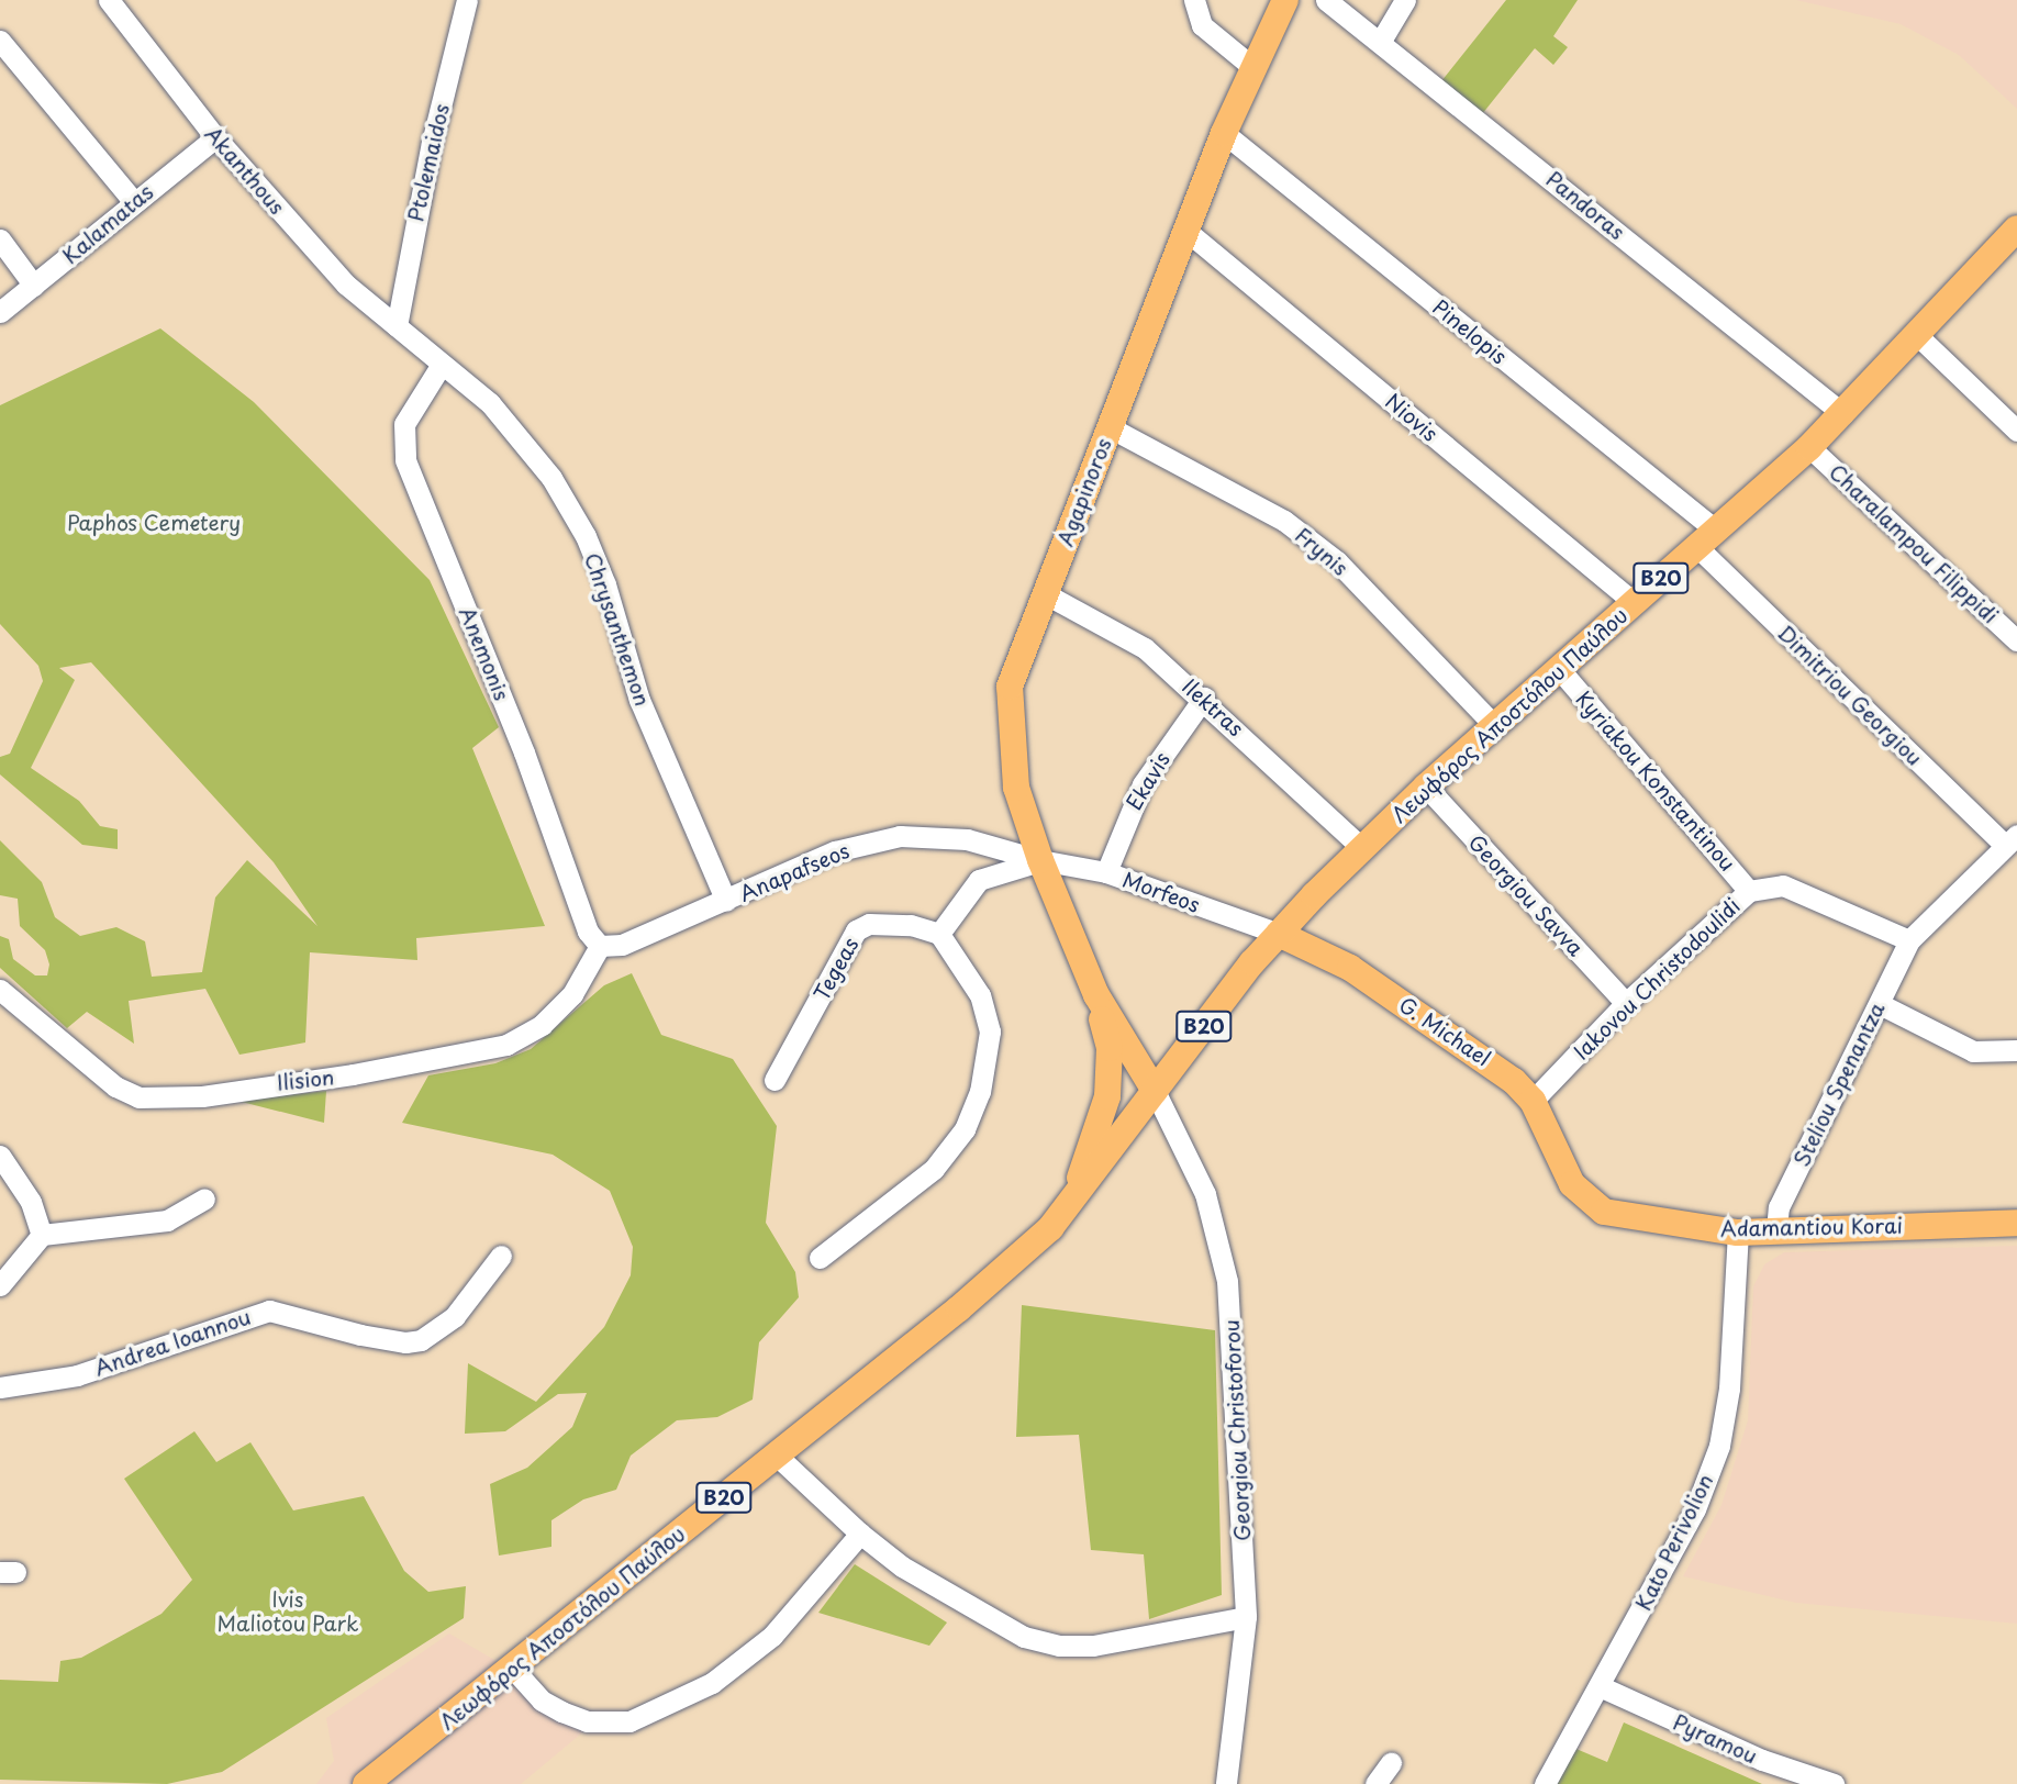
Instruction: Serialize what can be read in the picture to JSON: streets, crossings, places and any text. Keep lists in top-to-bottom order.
{
  "streets": {
    "main road": [
      "Agapinoros",
      "B20",
      "Λεωφόρος Αποστόλου Παύλου",
      "G. Michael",
      "Adamantiou Korai"
    ],
    "street": [
      "Ptolemaidos",
      "Akanthous",
      "Pandoras",
      "Kalamatas",
      "Pinelopis",
      "Niovis",
      "Charalampou Filippidi",
      "Frynis",
      "Chrysanthemon",
      "Anemonis",
      "Dimitriou Georgiou",
      "Ilektras",
      "Ekavis",
      "Kyriakou Konstantinou",
      "Anapafseos",
      "Morfeos",
      "Georgiou Savva",
      "Tegeas",
      "Iakovou Christodoulidi",
      "Ilision",
      "Steliou Spenantza",
      "Andrea Ioannou",
      "Georgiou Christoforou",
      "Kato Perivolion",
      "Pyramou"
    ]
  },
  "crossings": [
    ["Ptolemaidos", "Akanthous"],
    ["Ptolemaidos", "Chrysanthemon"],
    ["Akanthous", "Kalamatas"],
    ["Akanthous", "Chrysanthemon"],
    ["Pandoras", "Λεωφόρος Αποστόλου Παύλου"],
    ["Pinelopis", "Agapinoros"],
    ["Pinelopis", "Dimitriou Georgiou"],
    ["Pinelopis", "Λεωφόρος Αποστόλου Παύλου"],
    ["Niovis", "Agapinoros"],
    ["Niovis", "Λεωφόρος Αποστόλου Παύλου"],
    ["Agapinoros", "Frynis"],
    ["Agapinoros", "Ilektras"],
    ["Agapinoros", "Anapafseos"],
    ["Agapinoros", "Morfeos"],
    ["Charalampou Filippidi", "Λεωφόρος Αποστόλου Παύλου"],
    ["Frynis", "Λεωφόρος Αποστόλου Παύλου"],
    ["B20", "Λεωφόρος Αποστόλου Παύλου"],
    ["B20", "Georgiou Christoforou"],
    ["Chrysanthemon", "Anemonis"],
    ["Chrysanthemon", "Anapafseos"],
    ["Anemonis", "Anapafseos"],
    ["Anemonis", "Ilision"],
    ["Dimitriou Georgiou", "Λεωφόρος Αποστόλου Παύλου"],
    ["Ilektras", "Λεωφόρος Αποστόλου Παύλου"],
    ["Ilektras", "Ekavis"],
    ["Λεωφόρος Αποστόλου Παύλου", "Kyriakou Konstantinou"],
    ["Λεωφόρος Αποστόλου Παύλου", "Morfeos"],
    ["Λεωφόρος Αποστόλου Παύλου", "Georgiou Savva"],
    ["Λεωφόρος Αποστόλου Παύλου", "G. Michael"],
    ["Λεωφόρος Αποστόλου Παύλου", "Georgiou Christoforou"],
    ["Ekavis", "Morfeos"],
    ["Kyriakou Konstantinou", "Iakovou Christodoulidi"],
    ["Anapafseos", "Morfeos"],
    ["Anapafseos", "Ilision"],
    ["Morfeos", "G. Michael"],
    ["Georgiou Savva", "Iakovou Christodoulidi"],
    ["Iakovou Christodoulidi", "G. Michael"],
    ["Iakovou Christodoulidi", "Steliou Spenantza"],
    ["Iakovou Christodoulidi", "Adamantiou Korai"],
    ["G. Michael", "Adamantiou Korai"],
    ["Steliou Spenantza", "Adamantiou Korai"],
    ["Adamantiou Korai", "Kato Perivolion"],
    ["Kato Perivolion", "Pyramou"]
  ],
  "parks": ["Paphos Cemetery", "Ivis Maliotou Park"]
}
